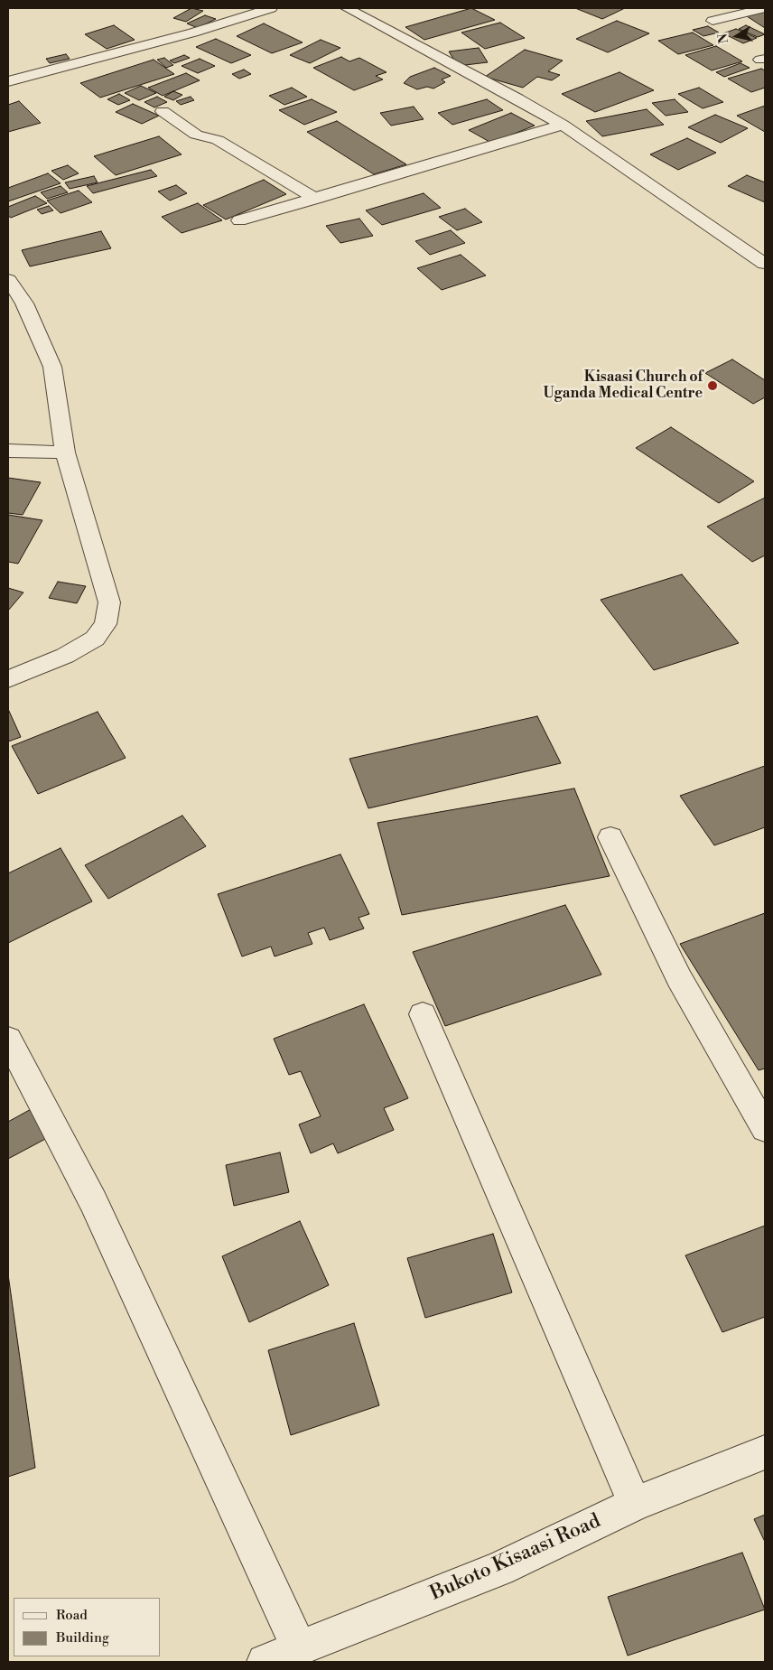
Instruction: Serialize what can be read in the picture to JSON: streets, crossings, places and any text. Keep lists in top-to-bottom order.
{
  "streets": {
    "street": ["Bukoto Kisaasi Road"]
  },
  "places": ["Kisaasi Church of Uganda Medical Centre"],
  "legend": ["Road", "Building"],
  "north": "left"
}
